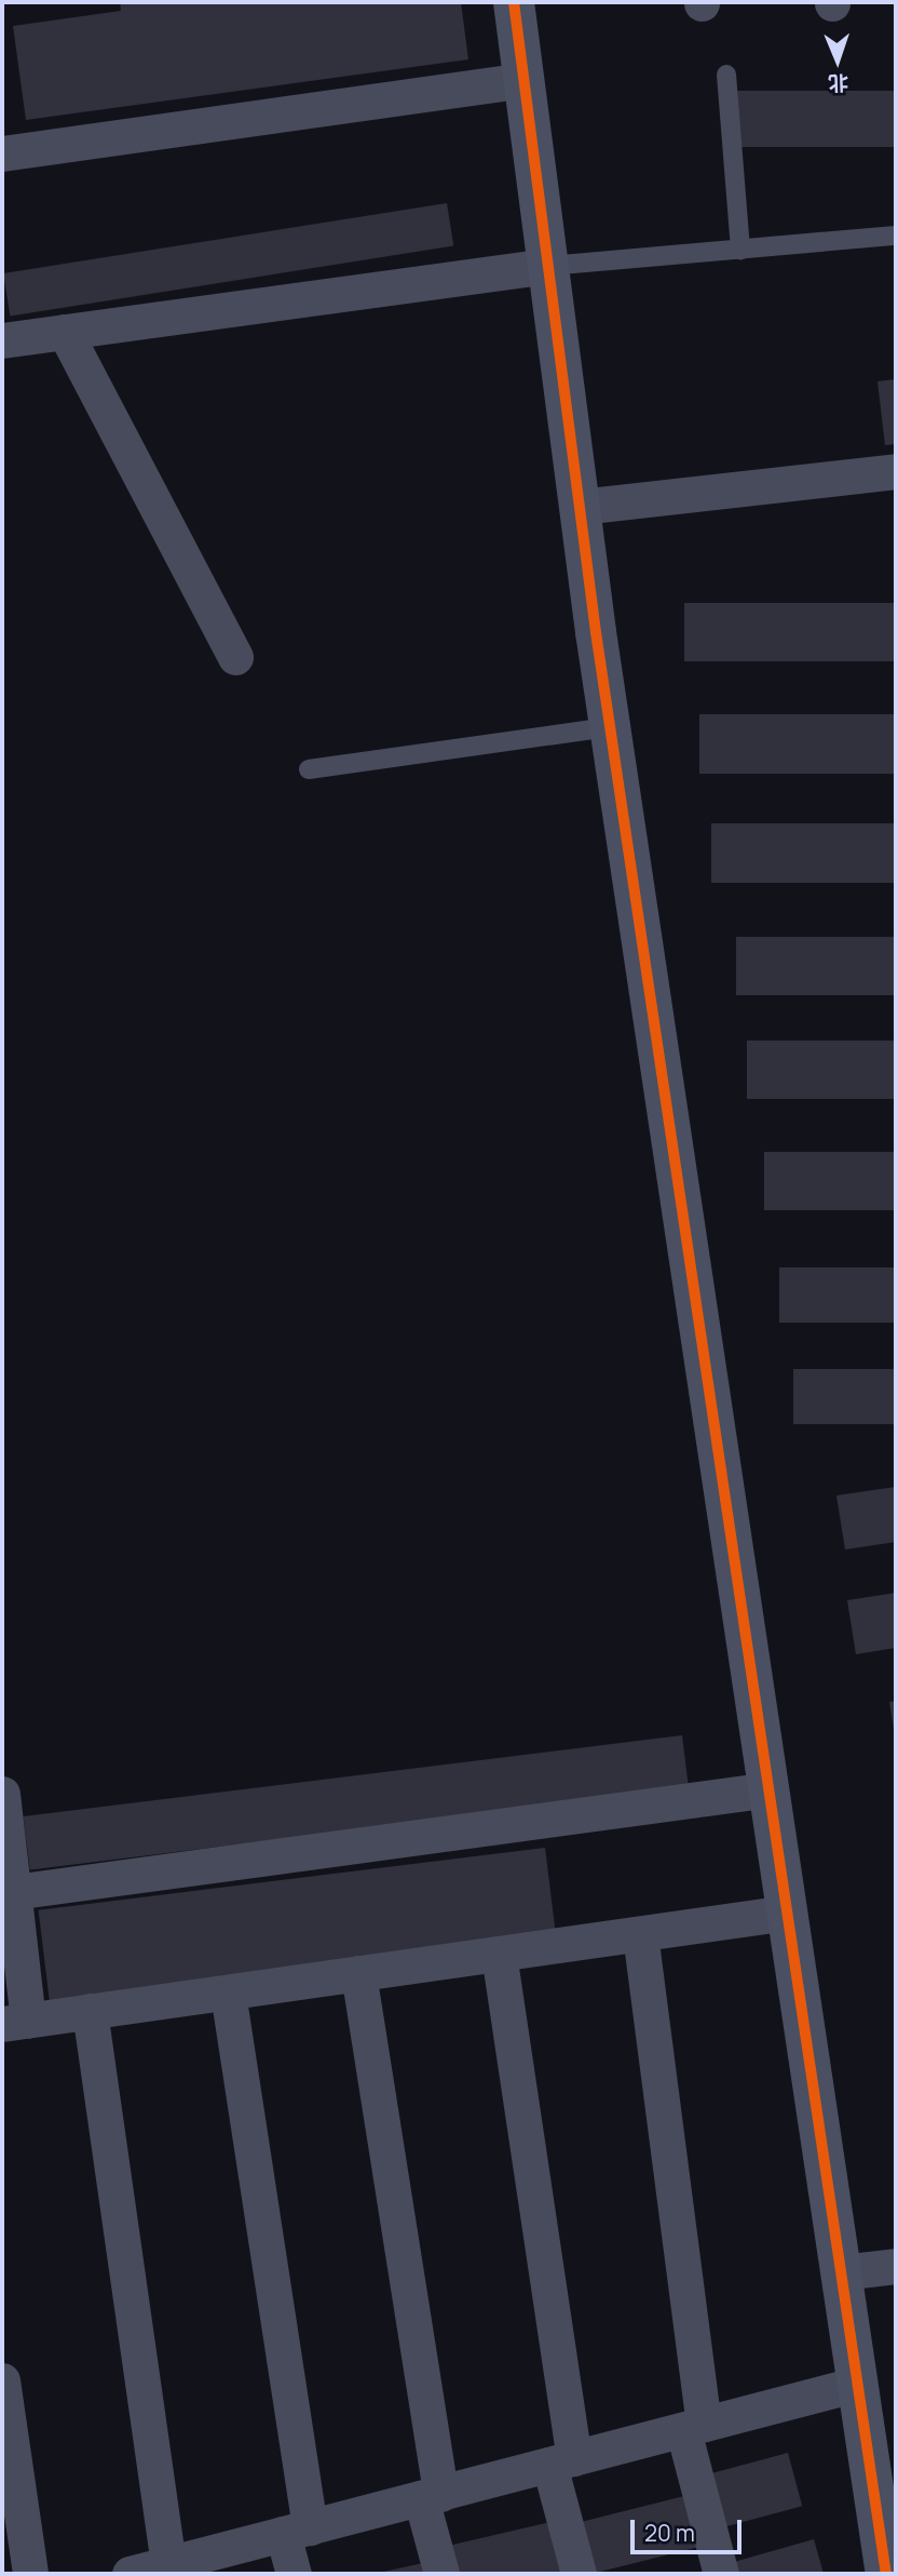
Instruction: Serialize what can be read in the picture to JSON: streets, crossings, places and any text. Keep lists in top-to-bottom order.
{
  "scale_bar": "20 m",
  "north": "bottom"
}
